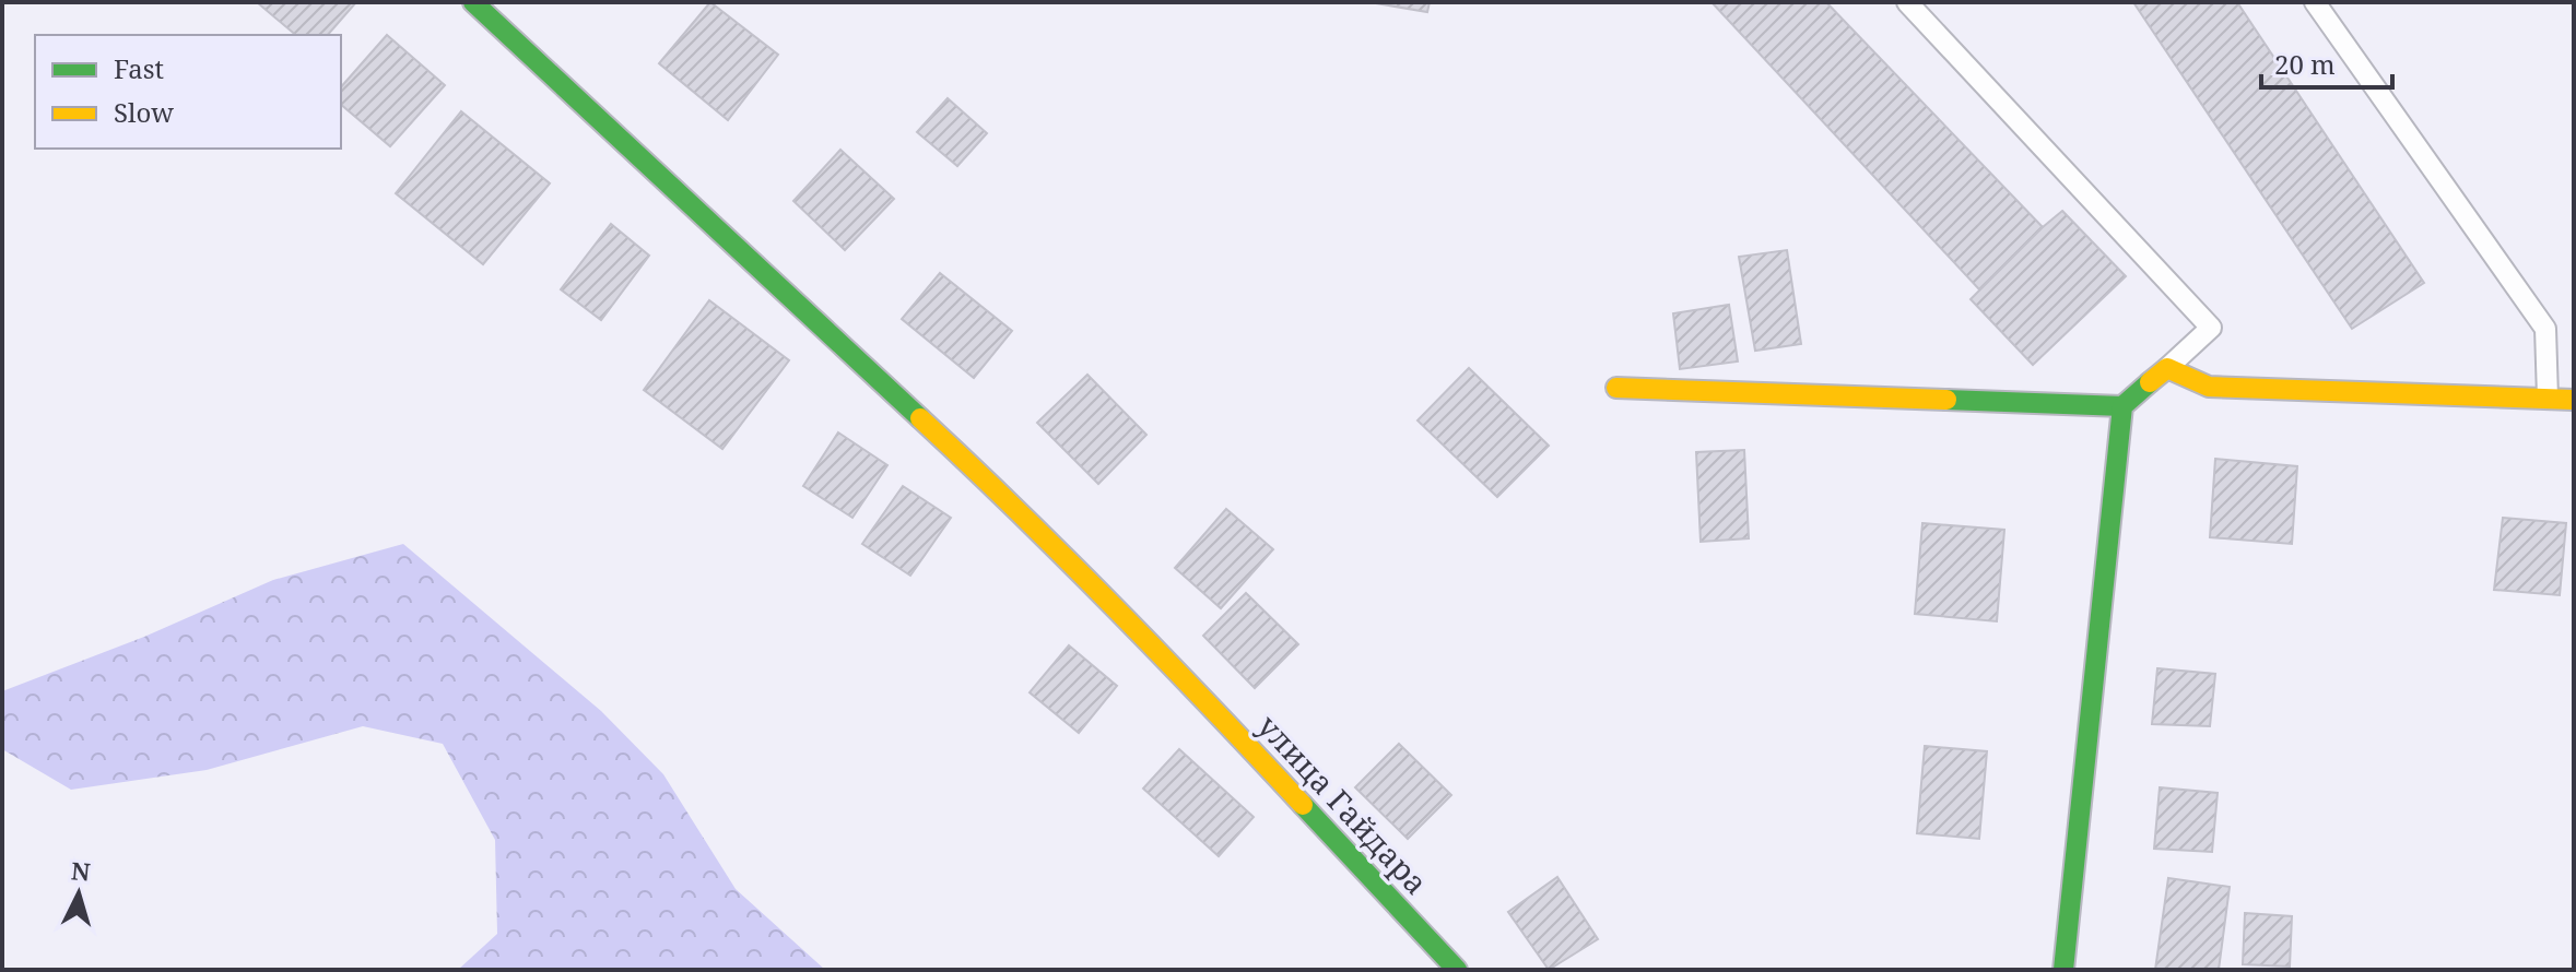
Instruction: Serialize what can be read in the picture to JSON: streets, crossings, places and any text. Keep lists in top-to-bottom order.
{
  "streets": {
    "street": ["улица Гайдара"]
  },
  "legend": ["Fast", "Slow"],
  "scale_bar": "20 m",
  "north": "top"
}
